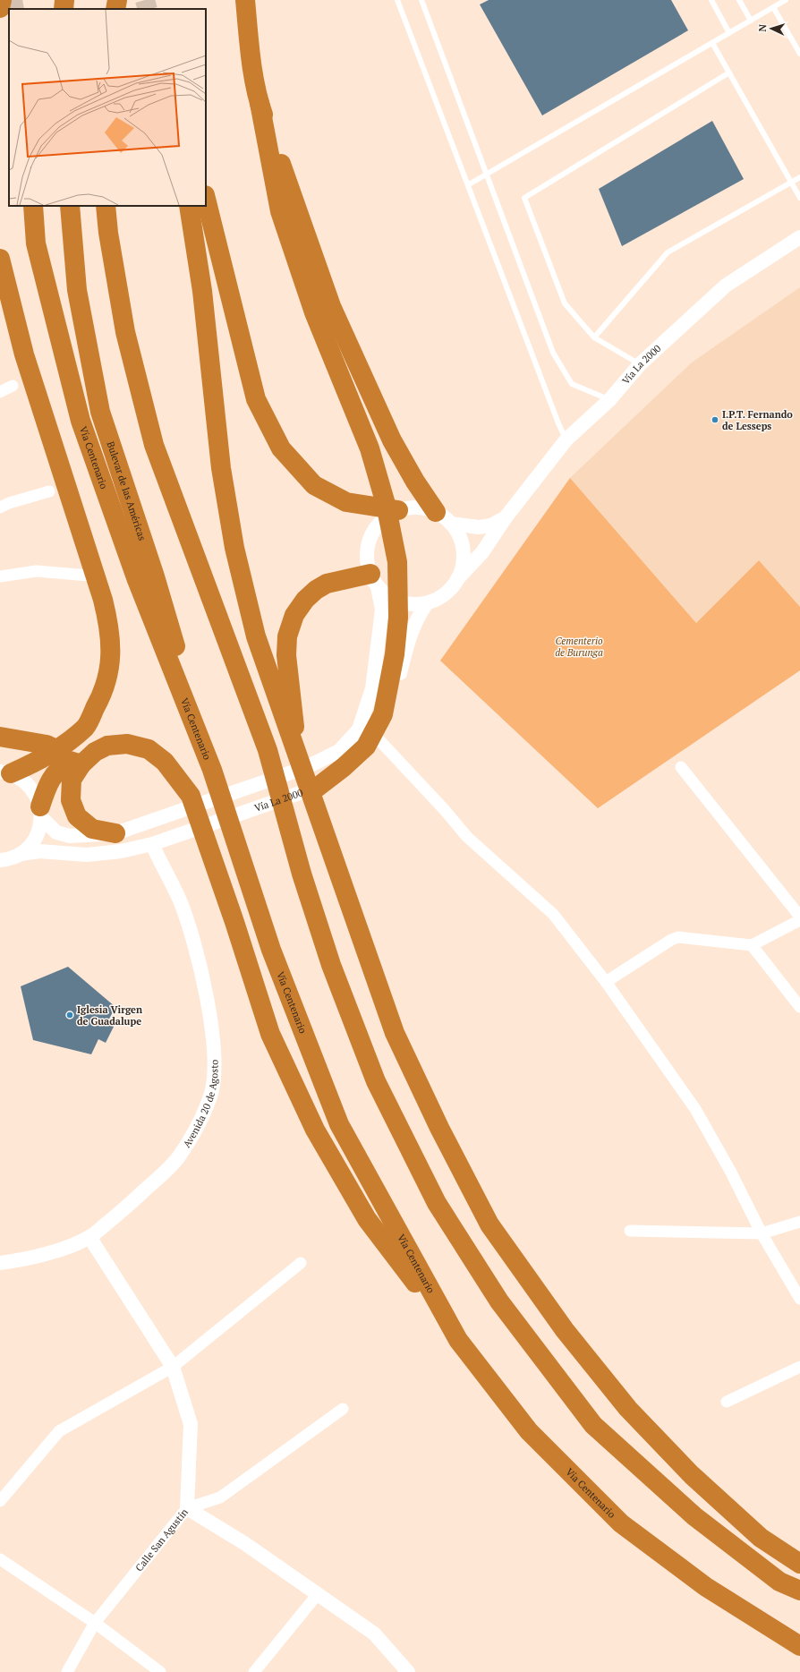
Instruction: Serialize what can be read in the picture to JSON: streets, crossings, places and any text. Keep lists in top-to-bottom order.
{
  "streets": {
    "highway": ["Vía Centenario", "Bulevar de las Américas"],
    "street": ["Vía La 2000", "Avenida 20 de Agosto", "Calle San Agustín"]
  },
  "crossings": [
    ["Vía La 2000", "Avenida 20 de Agosto"],
    ["Vía Centenario", "Bulevar de las Américas"]
  ],
  "parks": ["Cementerio de Burunga"],
  "places": ["I.P.T. Fernando de Lesseps", "Iglesia Virgen de Guadalupe"],
  "north": "left"
}
